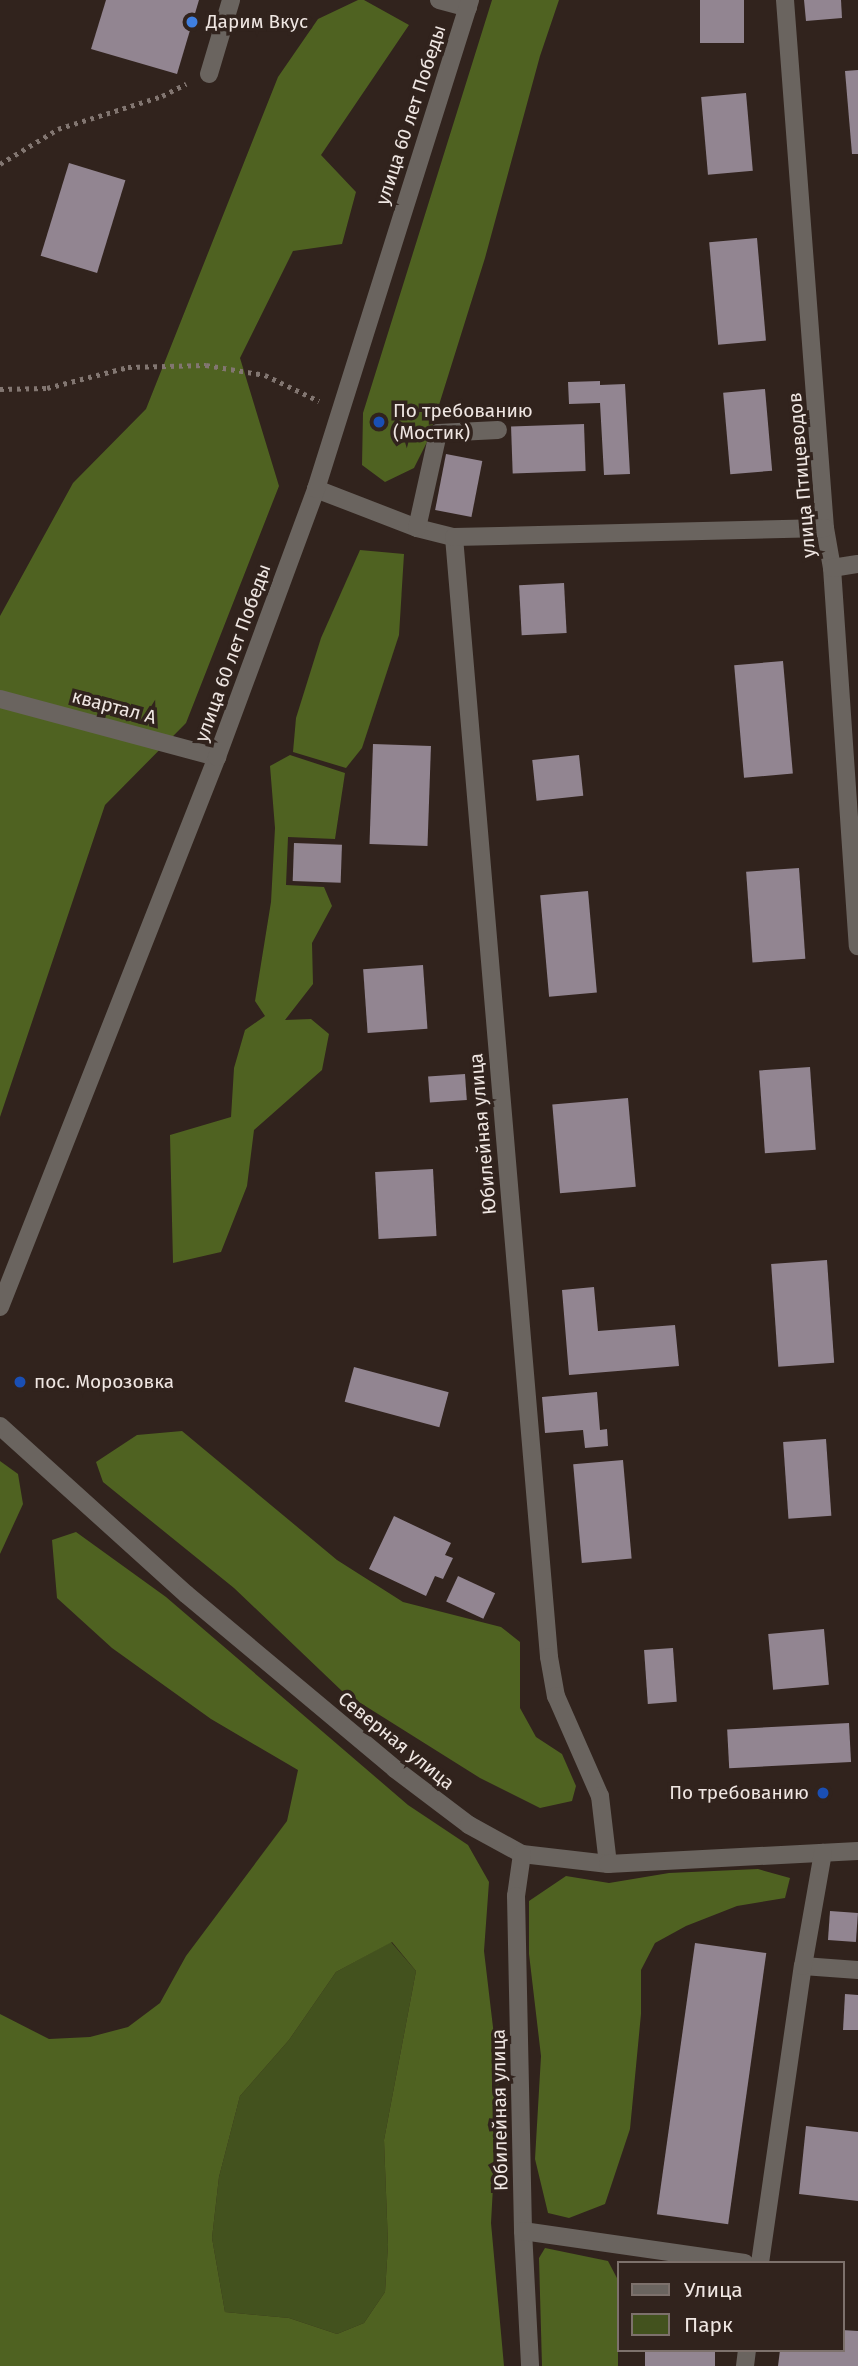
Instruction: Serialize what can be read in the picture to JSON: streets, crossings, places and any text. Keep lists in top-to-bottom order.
{
  "streets": {
    "street": [
      "улица 60 лет Победы",
      "улица Птицеводов",
      "квартал А",
      "Юбилейная улица",
      "Северная улица"
    ]
  },
  "crossings": [
    ["улица 60 лет Победы", "квартал А"],
    ["Юбилейная улица", "Северная улица"]
  ],
  "places": [
    "Дарим Вкус",
    "По требованию (Мостик)",
    "пос. Морозовка",
    "По требованию"
  ],
  "legend": ["Улица", "Парк"]
}
